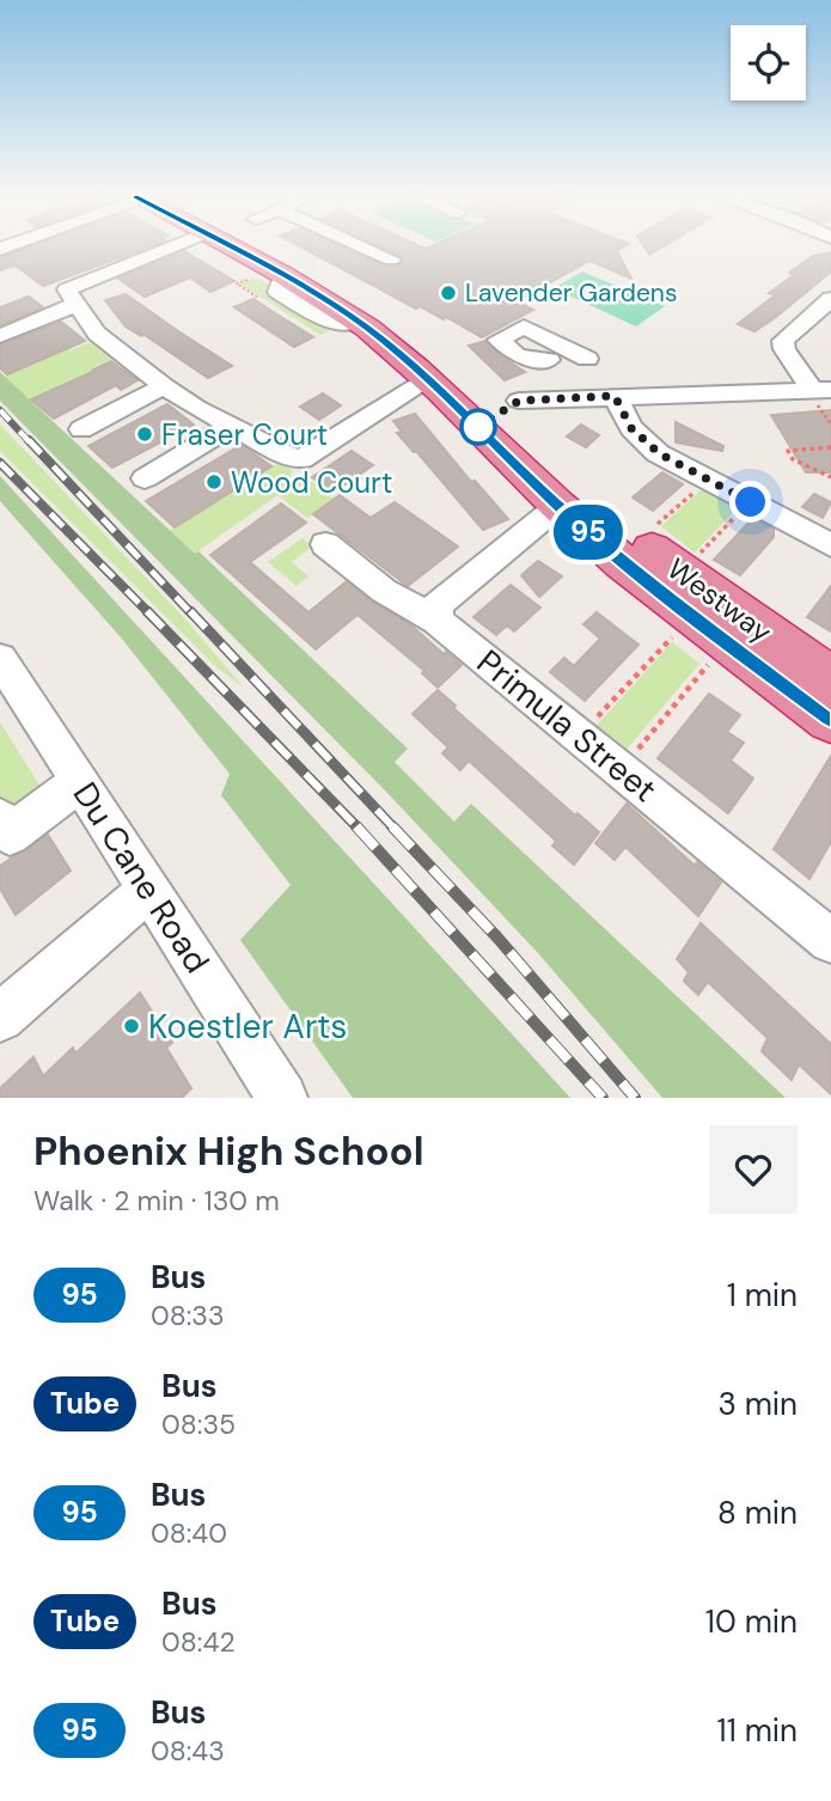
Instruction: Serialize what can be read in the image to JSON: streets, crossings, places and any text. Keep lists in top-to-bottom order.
{
  "streets": {
    "highway": ["Westway"],
    "street": ["Primula Street", "Du Cane Road"]
  },
  "places": [
    "Lavender Gardens",
    "Fraser Court",
    "Wood Court",
    "Koestler Arts"
  ],
  "lines": ["bus line 95"],
  "page": {
    "on_map": "95",
    "heading": ["Phoenix High School", "Walk · 2 min · 130 m"],
    "list": [
      {
        "mark": "95",
        "name": "Bus",
        "note": "08:33",
        "value": "1 min"
      },
      {
        "mark": "Tube",
        "name": "Bus",
        "note": "08:35",
        "value": "3 min"
      },
      {
        "mark": "95",
        "name": "Bus",
        "note": "08:40",
        "value": "8 min"
      },
      {
        "mark": "Tube",
        "name": "Bus",
        "note": "08:42",
        "value": "10 min"
      },
      {
        "mark": "95",
        "name": "Bus",
        "note": "08:43",
        "value": "11 min"
      }
    ]
  }
}
